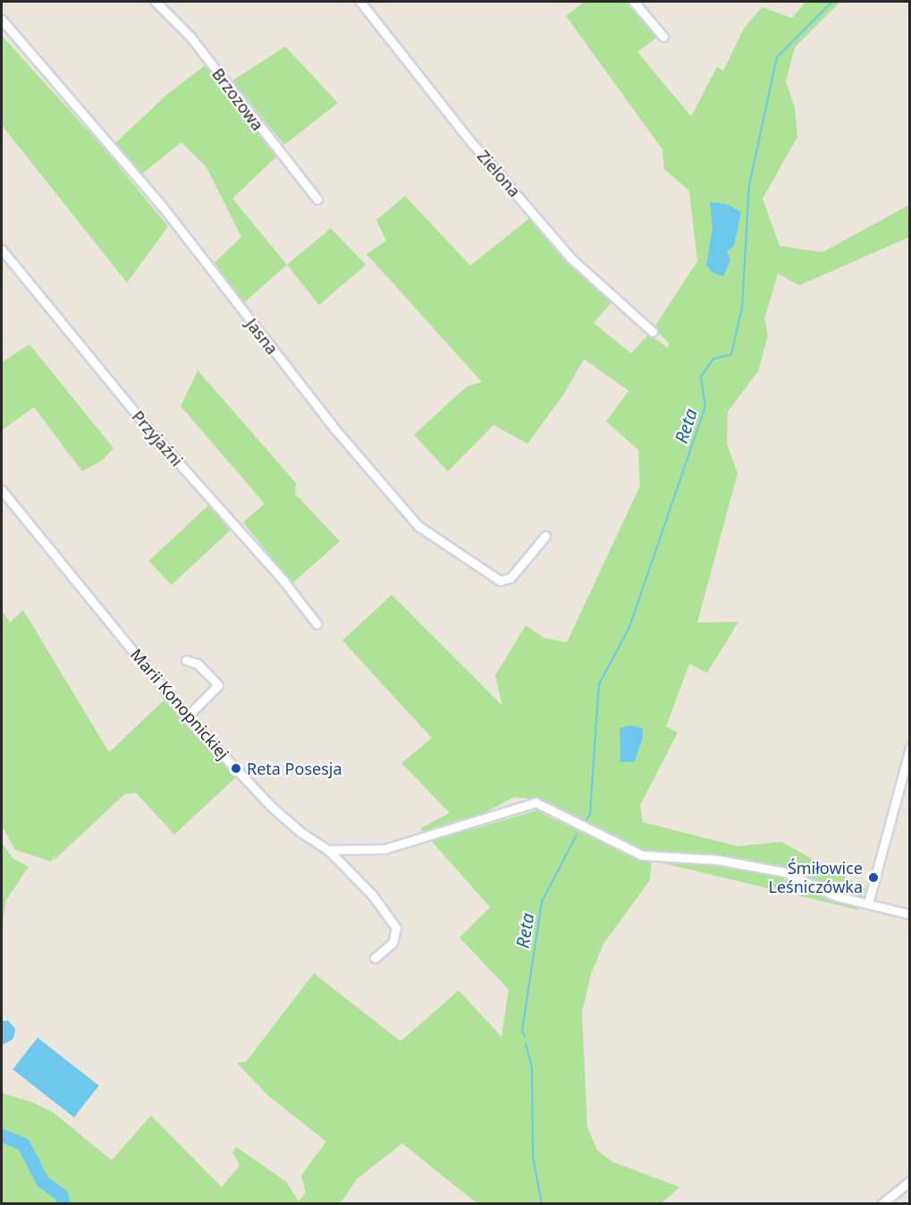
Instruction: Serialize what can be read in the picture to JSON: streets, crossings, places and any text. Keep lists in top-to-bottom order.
{
  "streets": {
    "street": [
      "Brzozowa",
      "Zielona",
      "Jasna",
      "Przyjaźni",
      "Marii Konopnickiej"
    ]
  },
  "water": ["Reta"],
  "places": ["Reta Posesja", "Śmiłowice Leśniczówka"]
}
